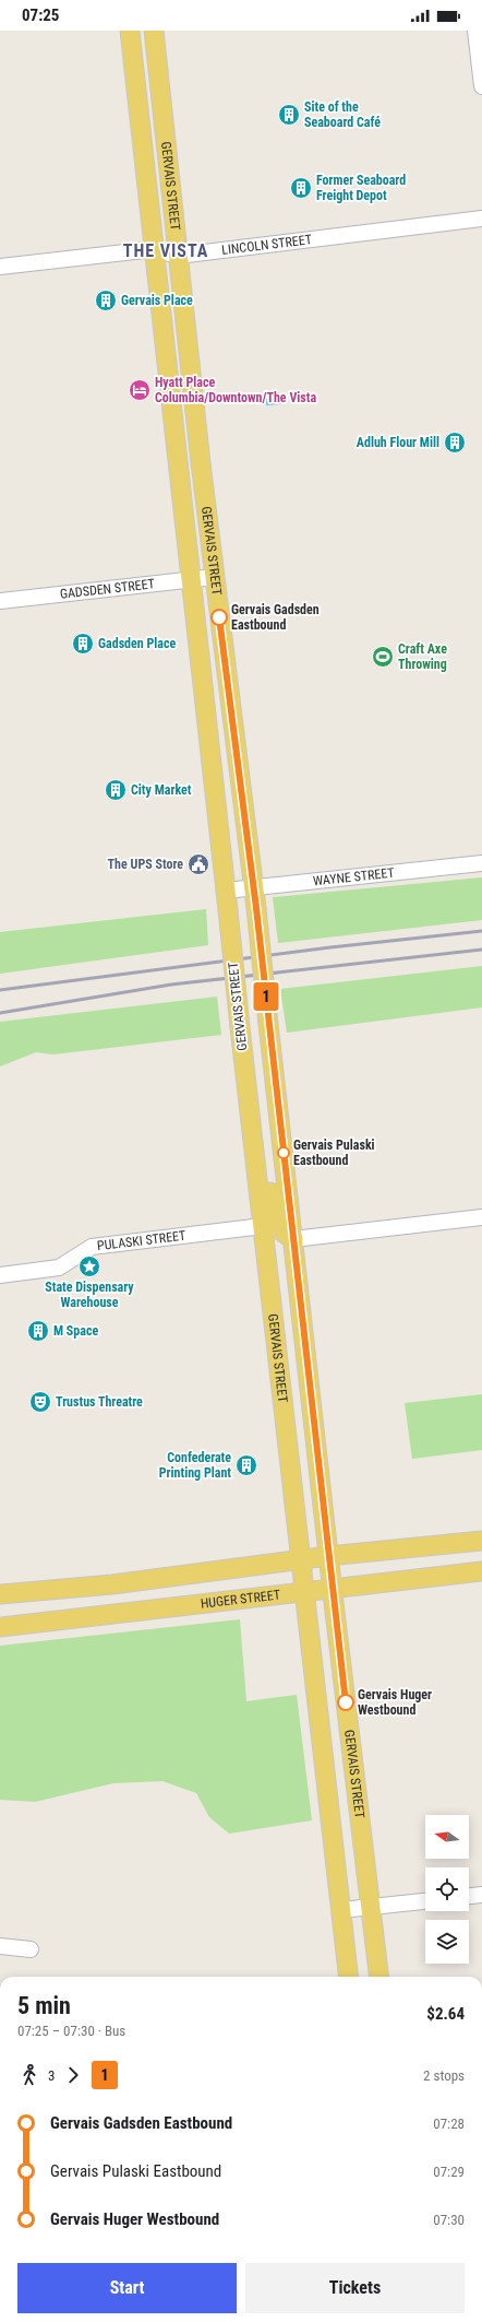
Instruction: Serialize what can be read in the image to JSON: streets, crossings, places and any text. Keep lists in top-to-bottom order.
{
  "streets": {
    "main road": ["GERVAIS STREET", "HUGER STREET"],
    "street": [
      "LINCOLN STREET",
      "GADSDEN STREET",
      "WAYNE STREET",
      "PULASKI STREET"
    ]
  },
  "crossings": [
    ["GERVAIS STREET", "LINCOLN STREET"],
    ["GERVAIS STREET", "GADSDEN STREET"],
    ["GERVAIS STREET", "WAYNE STREET"],
    ["GERVAIS STREET", "PULASKI STREET"],
    ["GERVAIS STREET", "HUGER STREET"]
  ],
  "districts": ["THE VISTA"],
  "places": {
    "building": [
      "Site of the Seaboard Café",
      "Former Seaboard Freight Depot",
      "Gervais Place",
      "Adluh Flour Mill",
      "Gadsden Place",
      "City Market",
      "M Space",
      "Confederate Printing Plant"
    ],
    "hotel": ["Hyatt Place Columbia/Downtown/The Vista"],
    "other": ["Gervais Gadsden Eastbound", "Gervais Pulaski Eastbound", "Gervais Huger Westbound"],
    "sports": ["Craft Axe Throwing"],
    "public building": ["The UPS Store"],
    "place": ["State Dispensary Warehouse"],
    "theatre": ["Trustus Threatre"]
  },
  "lines": ["bus line 1"],
  "north": "left",
  "page": {
    "status": "07:25",
    "on_map": "1",
    "heading": ["5 min", "07:25 – 07:30 · Bus", "$2.64"],
    "legs": ["3", "1", "2 stops"],
    "list": [
      {
        "name": "Gervais Gadsden Eastbound",
        "value": "07:28"
      },
      {
        "name": "Gervais Pulaski Eastbound",
        "value": "07:29"
      },
      {
        "name": "Gervais Huger Westbound",
        "value": "07:30"
      }
    ],
    "buttons": ["Start", "Tickets"]
  }
}
